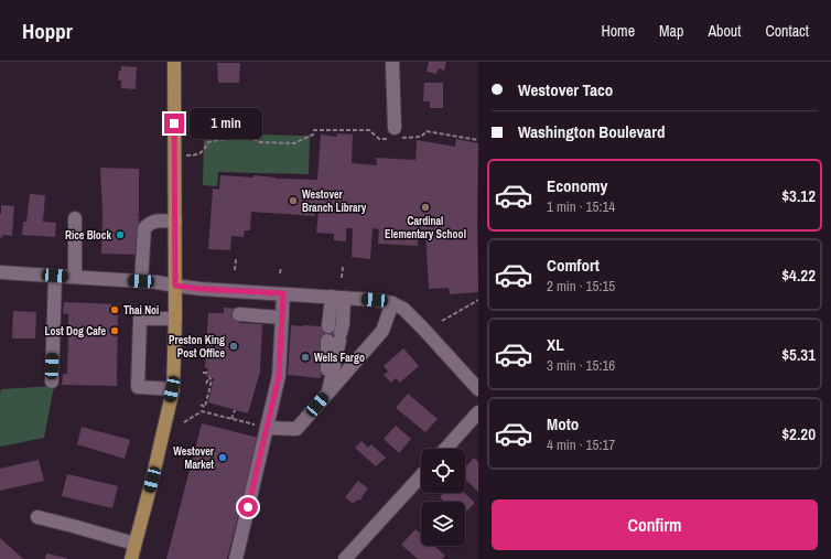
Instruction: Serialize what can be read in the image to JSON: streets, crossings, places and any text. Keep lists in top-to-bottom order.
{
  "places": [
    "Westover Branch Library",
    "Cardinal Elementary School",
    "Rice Block",
    "Thai Noi",
    "Lost Dog Cafe",
    "Preston King Post Office",
    "Wells Fargo",
    "Westover Market"
  ],
  "page": {
    "header": "Hoppr",
    "nav": [
      "Home",
      "Map",
      "About",
      "Contact"
    ],
    "banner": ["Westover Taco", "Washington Boulevard"],
    "bubble": "1 min",
    "list": [
      {
        "name": "Economy",
        "note": "1 min · 15:14",
        "value": "$3.12"
      },
      {
        "name": "Comfort",
        "note": "2 min · 15:15",
        "value": "$4.22"
      },
      {
        "name": "XL",
        "note": "3 min · 15:16",
        "value": "$5.31"
      },
      {
        "name": "Moto",
        "note": "4 min · 15:17",
        "value": "$2.20"
      }
    ],
    "buttons": "Confirm"
  }
}
